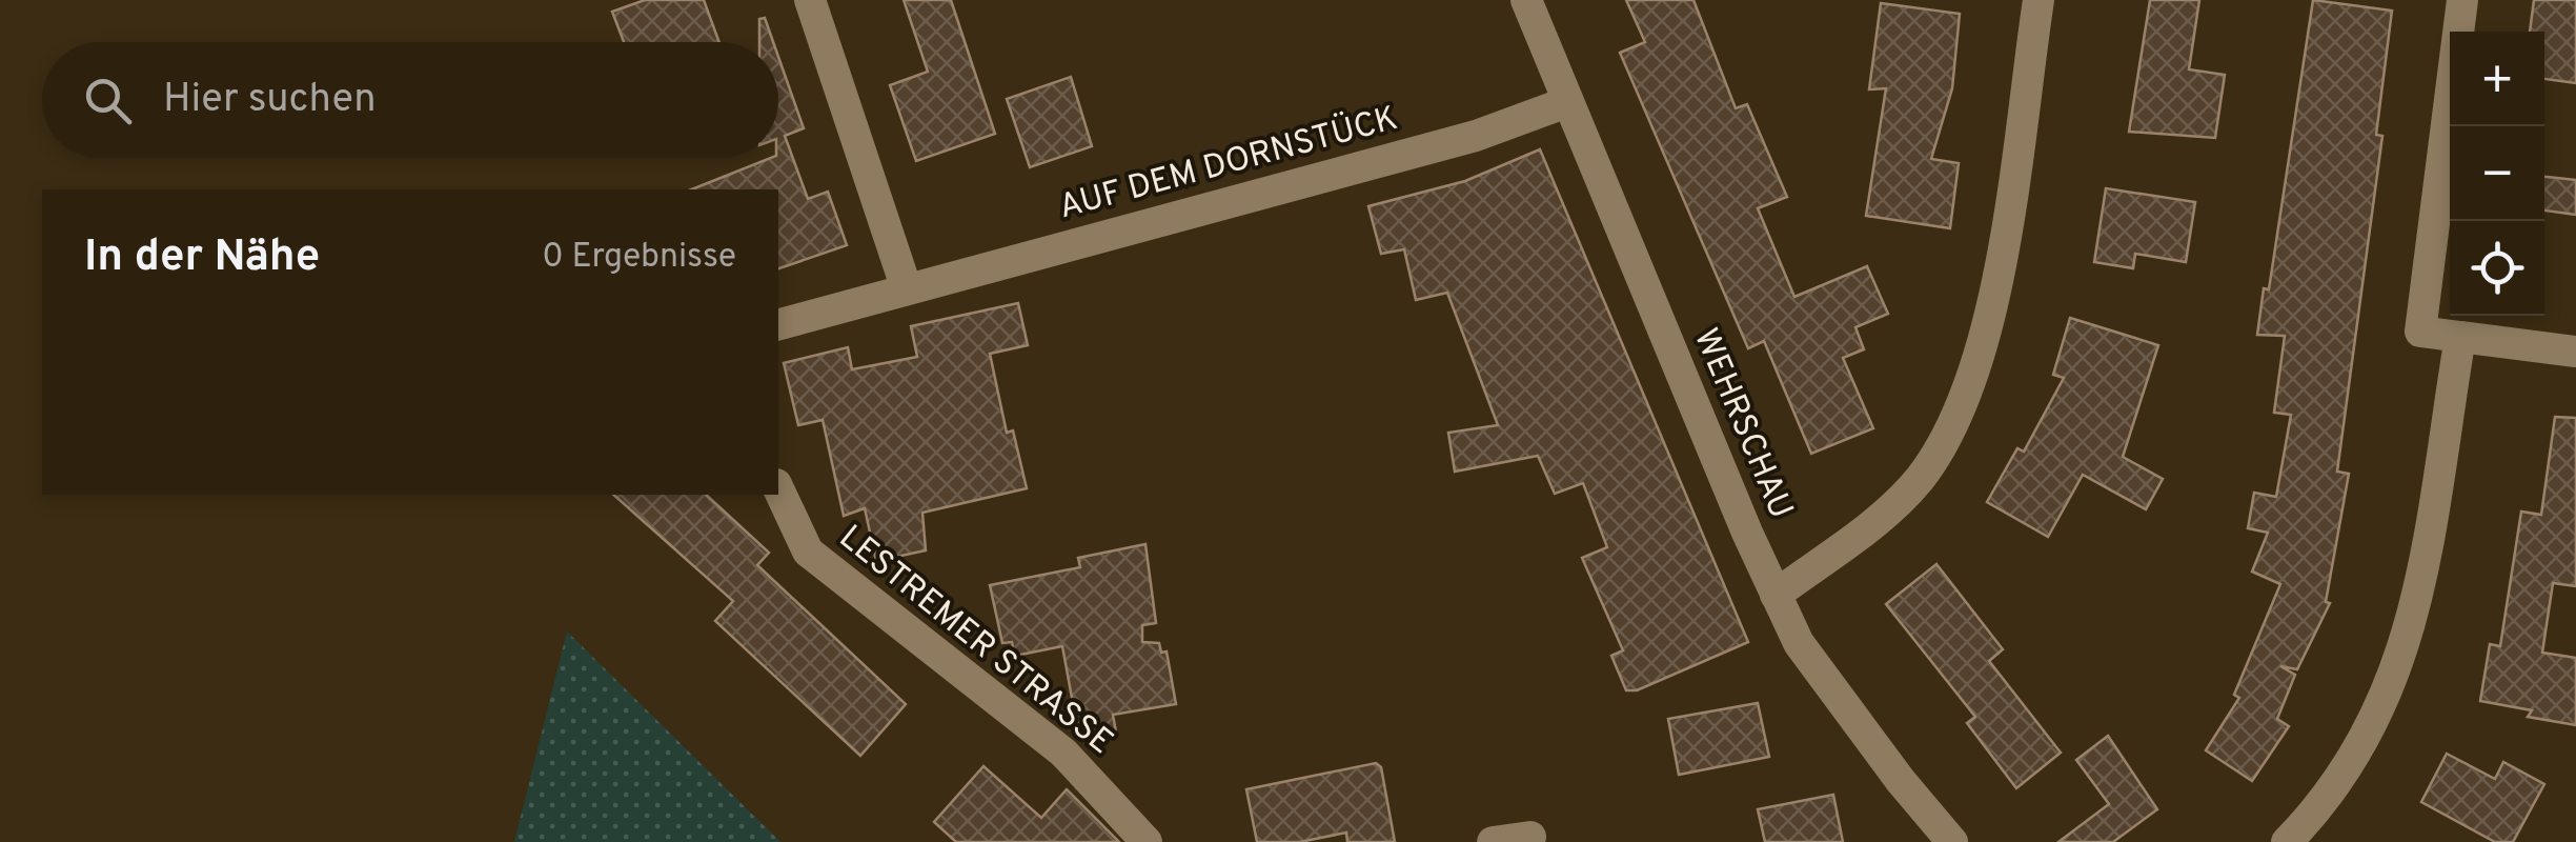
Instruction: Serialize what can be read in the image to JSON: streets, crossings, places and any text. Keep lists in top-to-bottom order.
{
  "streets": {
    "street": ["AUF DEM DORNSTÜCK", "WEHRSCHAU", "LESTREMER STRASSE"]
  },
  "crossings": [
    ["AUF DEM DORNSTÜCK", "WEHRSCHAU"]
  ],
  "page": {
    "map_buttons": ["+", "−"],
    "search": "Hier suchen",
    "heading": ["In der Nähe", "0 Ergebnisse"]
  }
}
